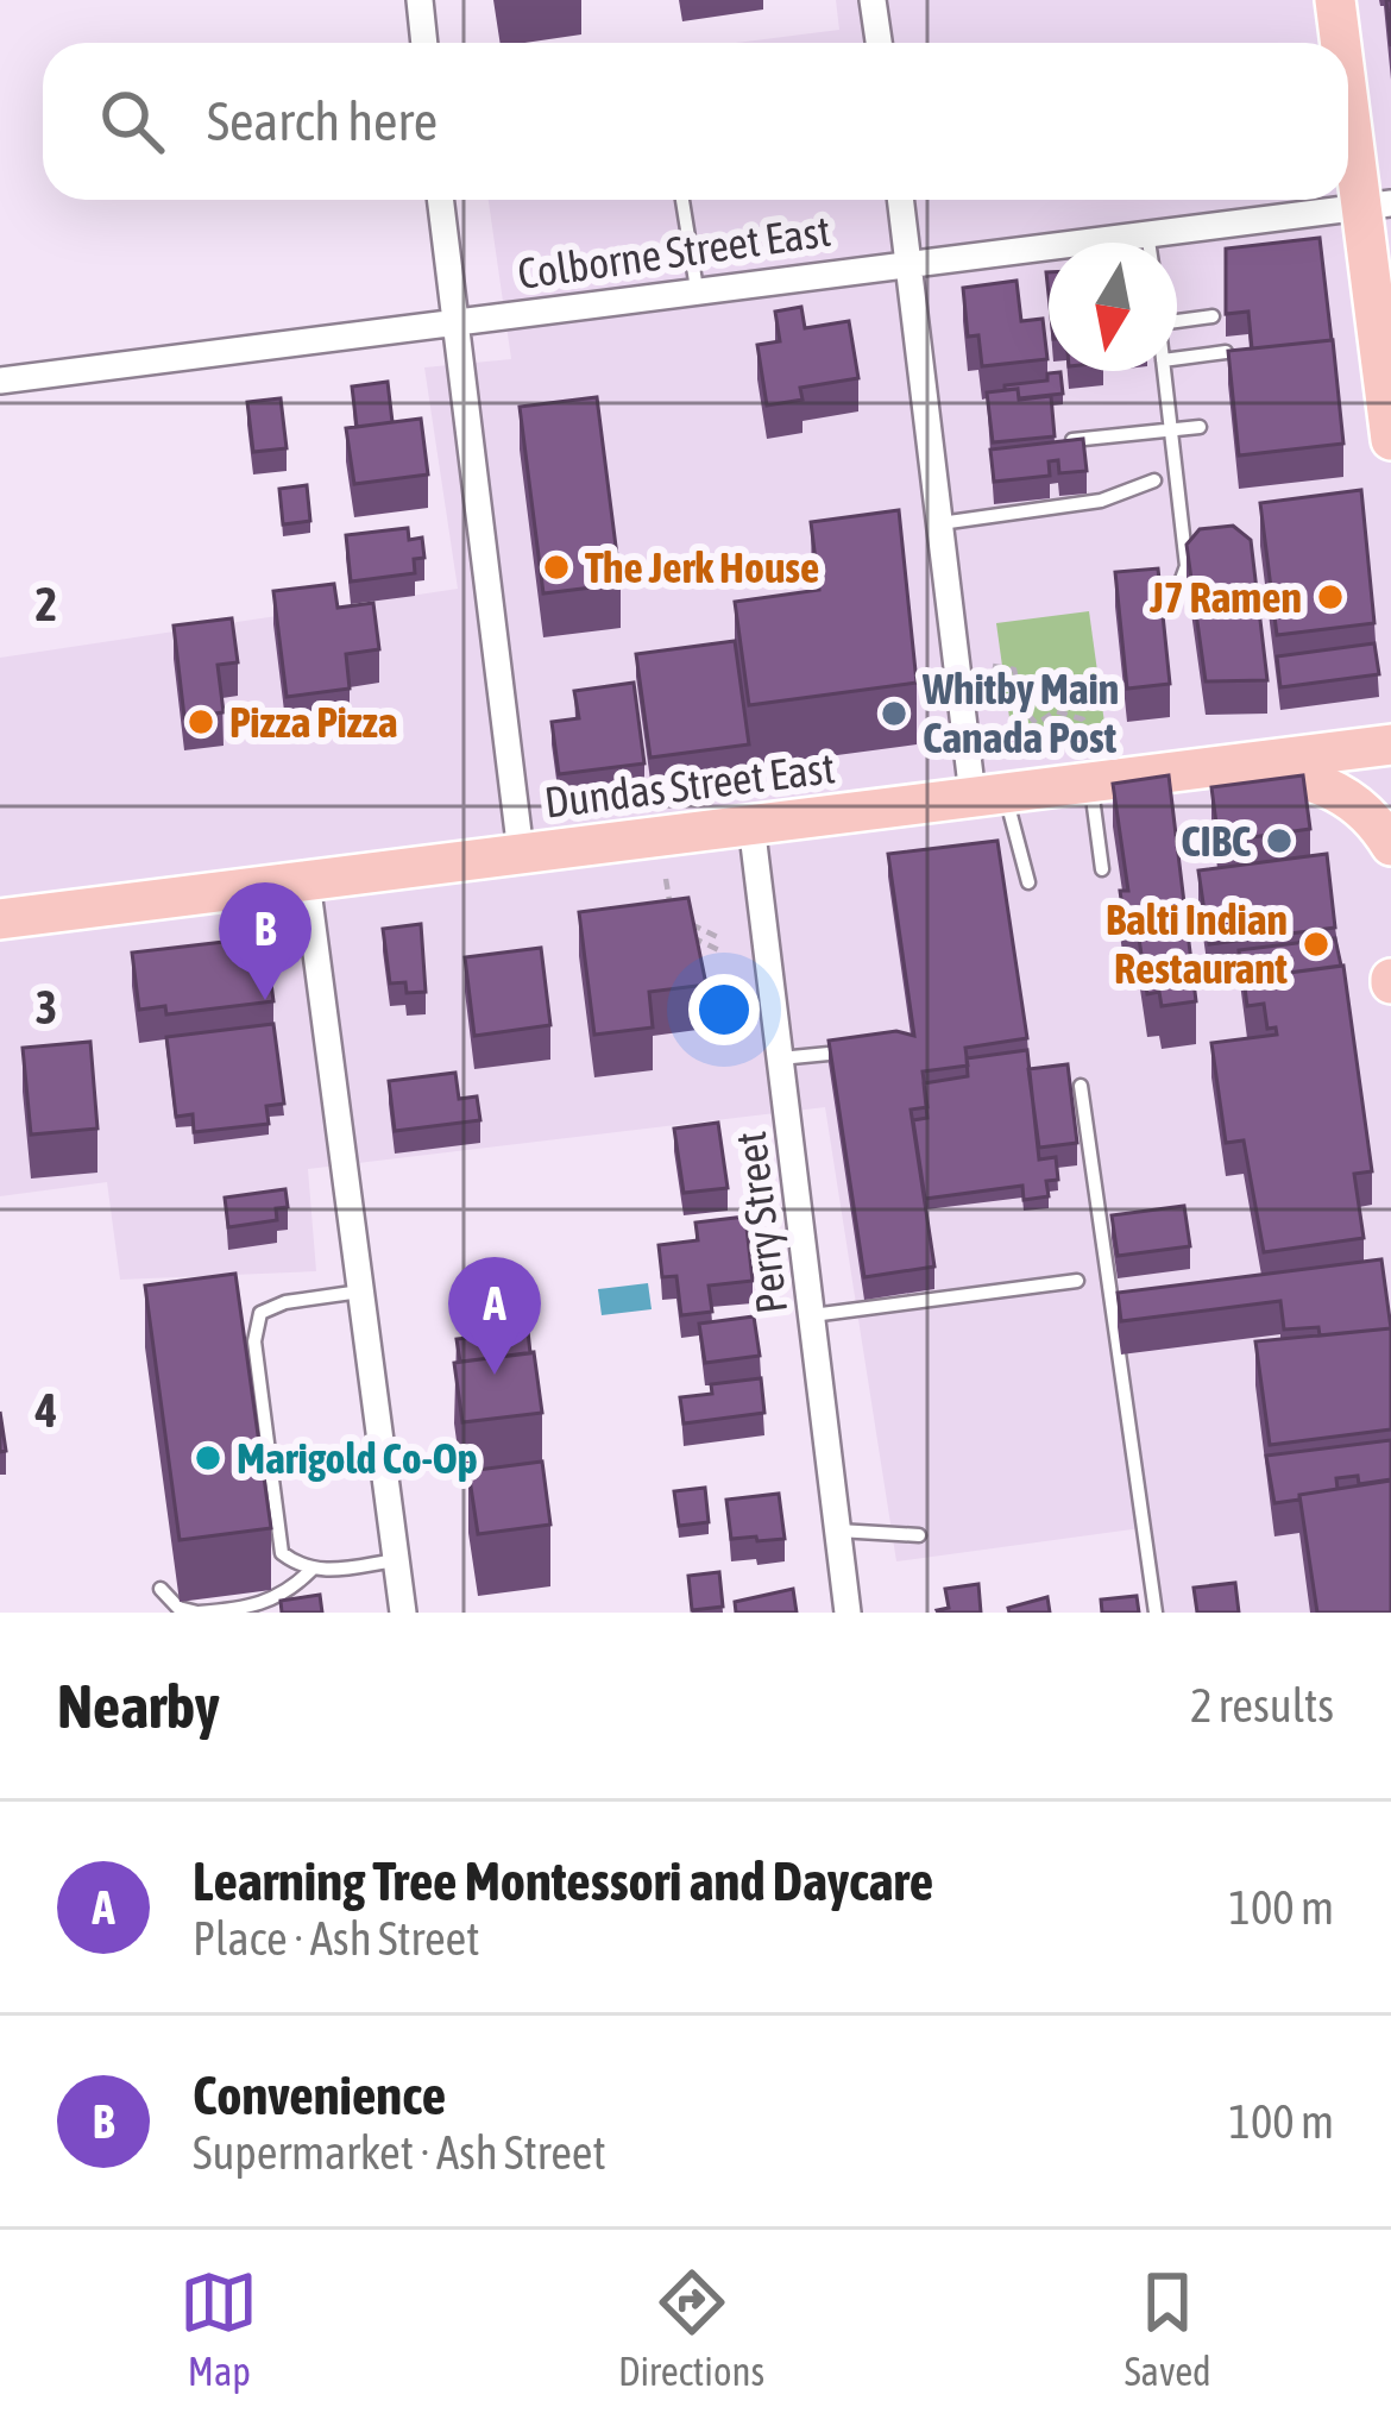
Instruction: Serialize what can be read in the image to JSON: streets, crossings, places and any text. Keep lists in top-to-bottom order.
{
  "streets": {
    "main road": ["Dundas Street East"],
    "street": ["Colborne Street East", "Perry Street"]
  },
  "crossings": [
    ["Dundas Street East", "Perry Street"]
  ],
  "places": [
    "The Jerk House",
    "J7 Ramen",
    "Whitby Main Canada Post",
    "Pizza Pizza",
    "CIBC",
    "Balti Indian Restaurant",
    "Marigold Co-Op"
  ],
  "north": "bottom",
  "page": {
    "search": "Search here",
    "pins": ["B", "A"],
    "heading": ["Nearby", "2 results"],
    "list": [
      {
        "mark": "A",
        "name": "Learning Tree Montessori and Daycare",
        "note": "Place · Ash Street",
        "value": "100 m"
      },
      {
        "mark": "B",
        "name": "Convenience",
        "note": "Supermarket · Ash Street",
        "value": "100 m"
      }
    ],
    "nav": ["Map", "Directions", "Saved"]
  },
  "grid": {
    "rows": ["2", "3", "4"]
  }
}
